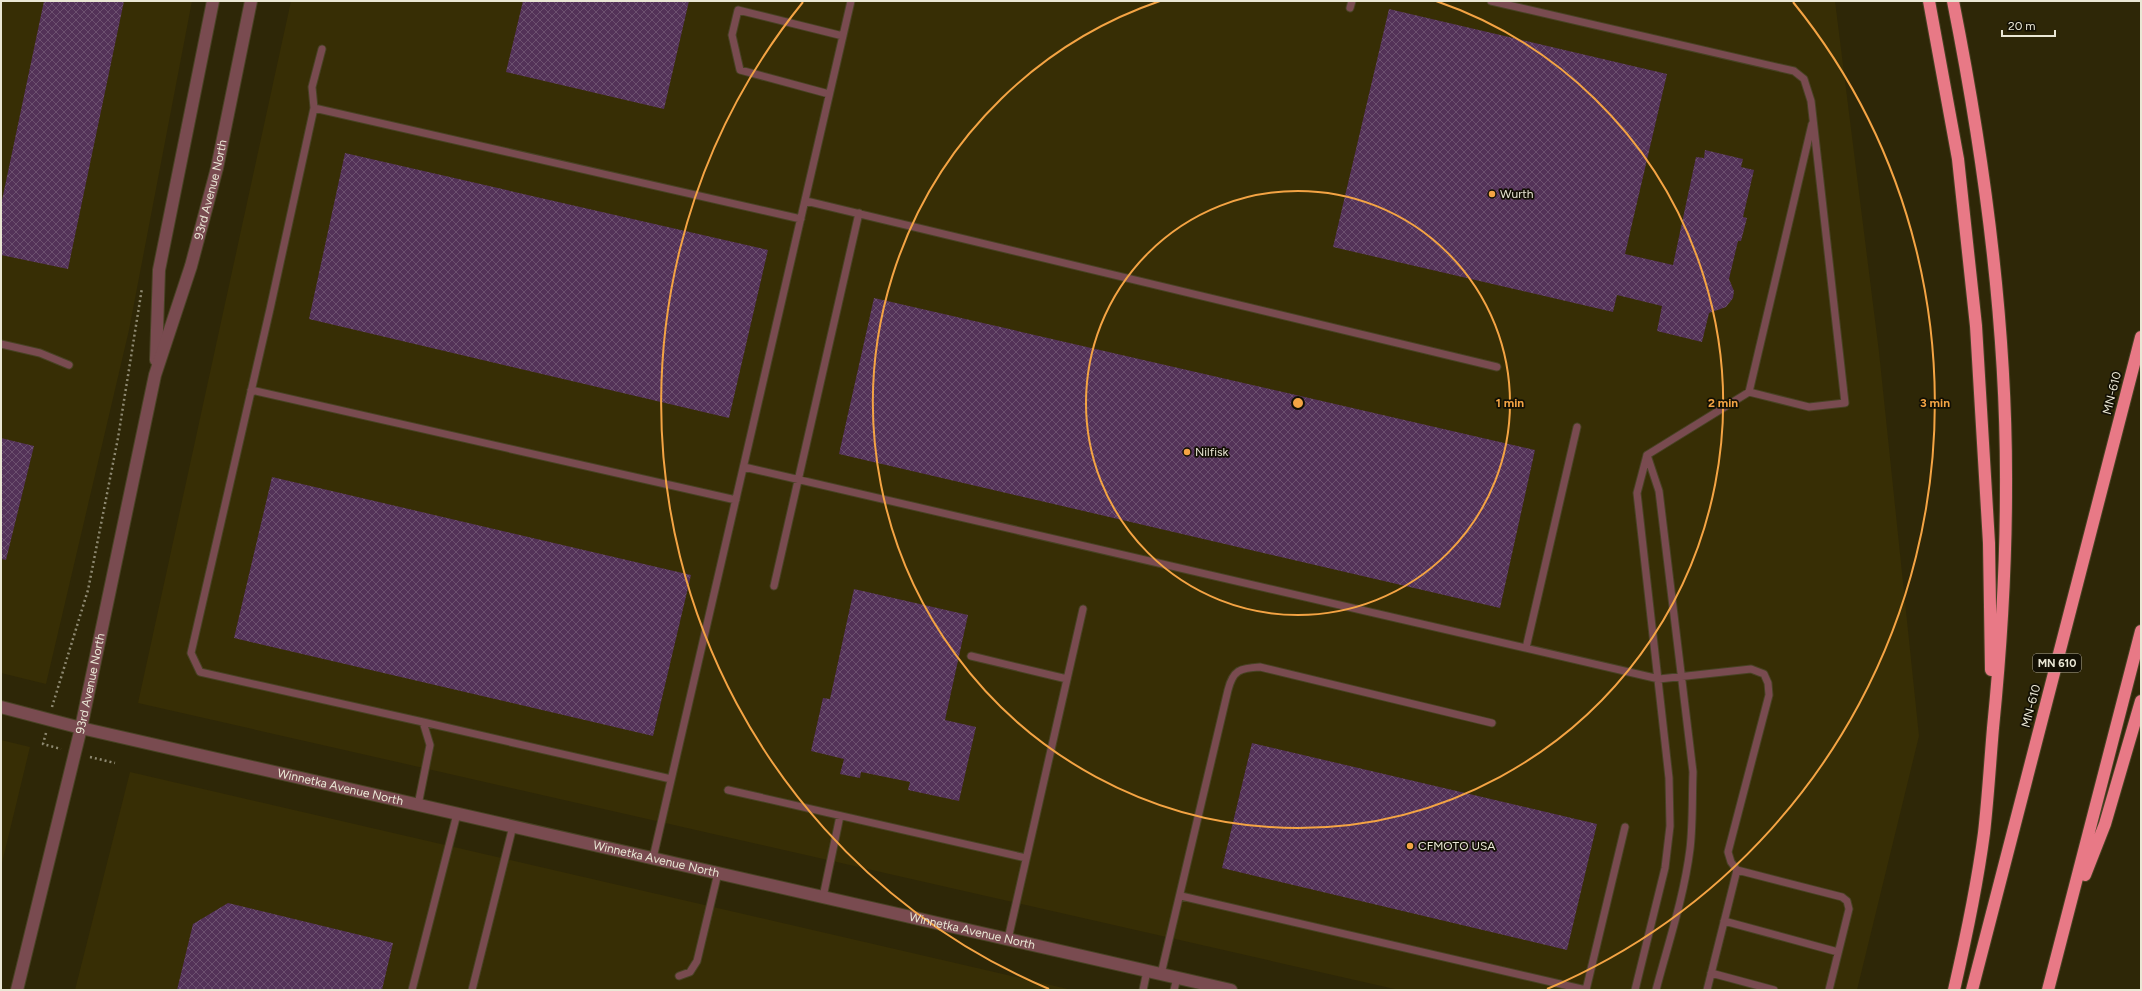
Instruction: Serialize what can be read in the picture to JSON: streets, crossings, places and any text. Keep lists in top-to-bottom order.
{
  "streets": {
    "highway": ["MN-610", "MN 610"],
    "street": ["93rd Avenue North", "Winnetka Avenue North"]
  },
  "crossings": [
    ["93rd Avenue North", "Winnetka Avenue North"]
  ],
  "places": ["Wurth", "Nilfisk", "CFMOTO USA"],
  "scale_bar": "20 m",
  "rings": ["1 min", "2 min", "3 min"]
}
